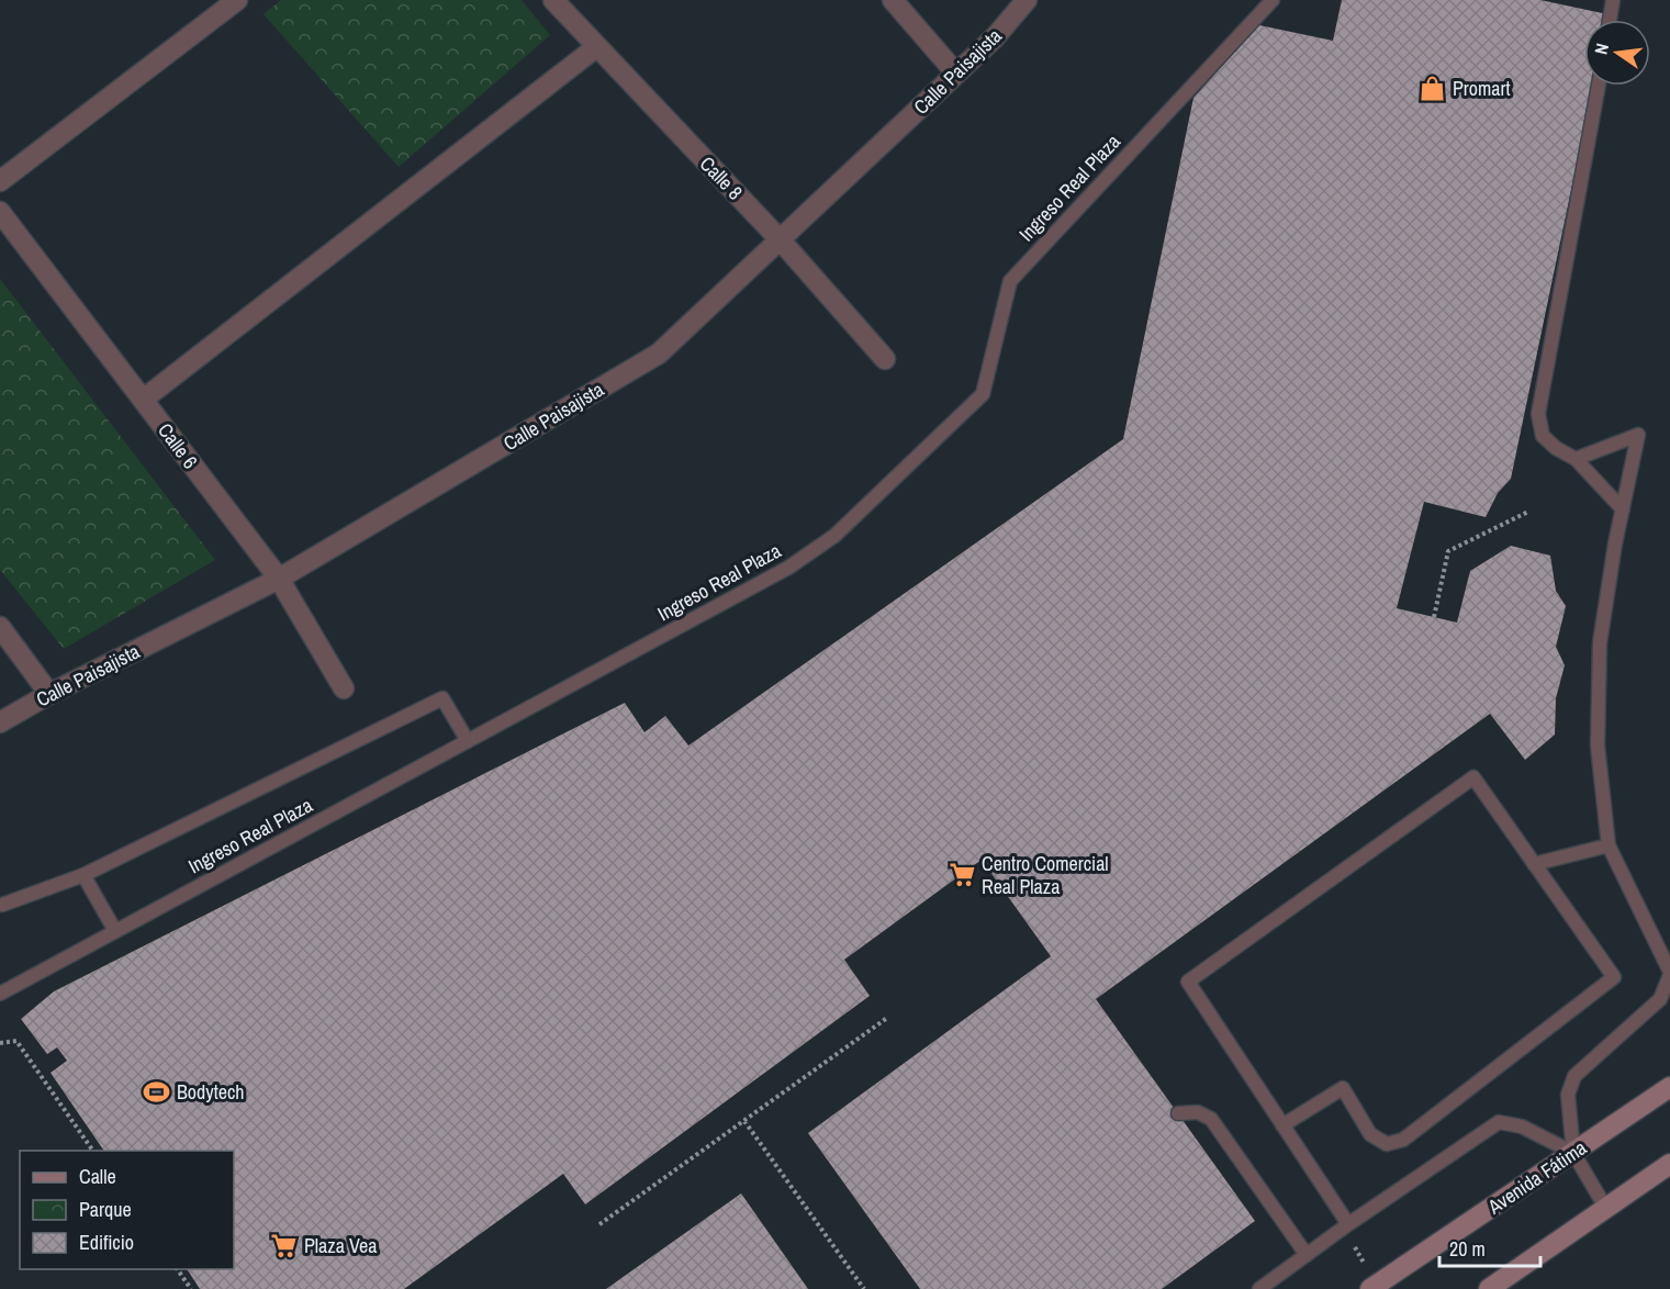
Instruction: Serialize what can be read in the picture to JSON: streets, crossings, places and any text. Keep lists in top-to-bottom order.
{
  "streets": {
    "main road": ["Avenida Fátima"],
    "street": ["Calle Paisajista", "Calle 8", "Calle 6"],
    "lane": ["Ingreso Real Plaza"]
  },
  "crossings": [
    ["Calle Paisajista", "Calle 8"],
    ["Calle Paisajista", "Calle 6"]
  ],
  "places": {
    "shop": ["Promart"],
    "supermarket": ["Centro Comercial Real Plaza", "Plaza Vea"],
    "sports": ["Bodytech"]
  },
  "legend": ["Calle", "Parque", "Edificio"],
  "scale_bar": "20 m",
  "north": "left"
}
